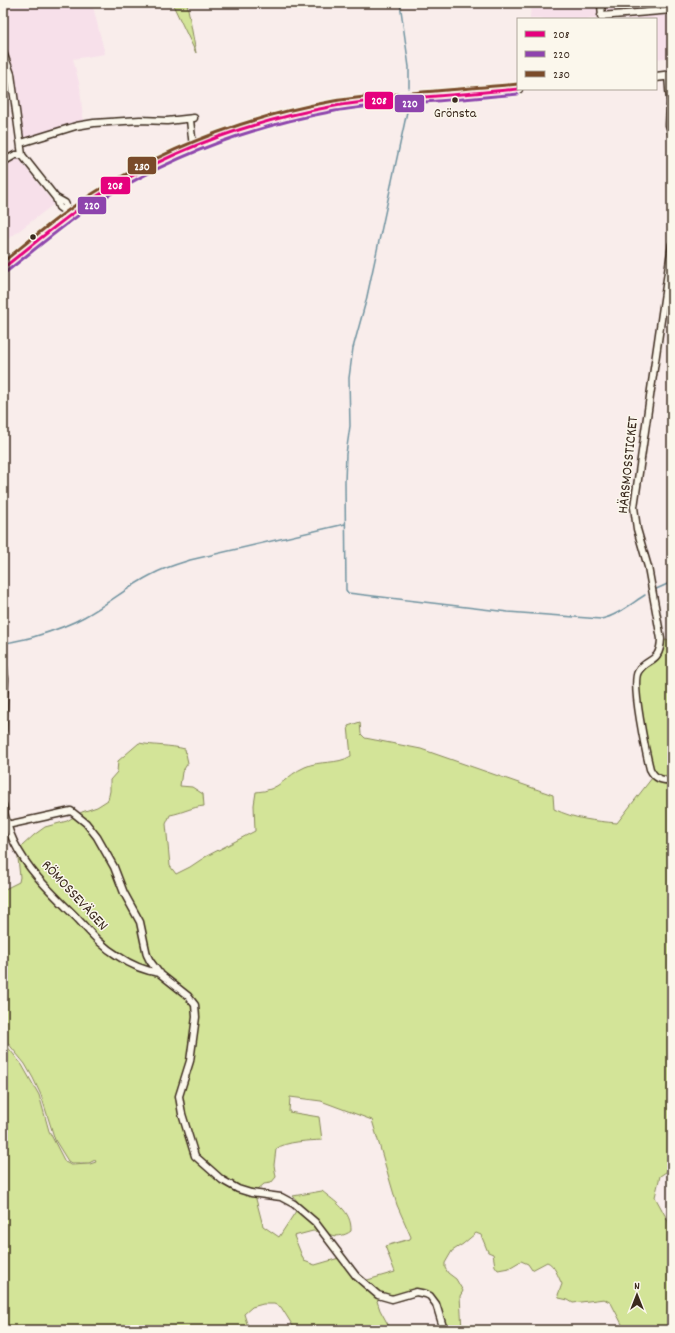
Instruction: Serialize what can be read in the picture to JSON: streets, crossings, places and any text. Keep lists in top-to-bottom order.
{
  "streets": {
    "street": ["HÄRSMOSSTICKET", "RÖMOSSEVÄGEN"]
  },
  "places": ["Grönsta"],
  "lines": ["transit line 230", "transit line 208", "transit line 220"],
  "legend": ["208", "220", "230"],
  "north": "top"
}
